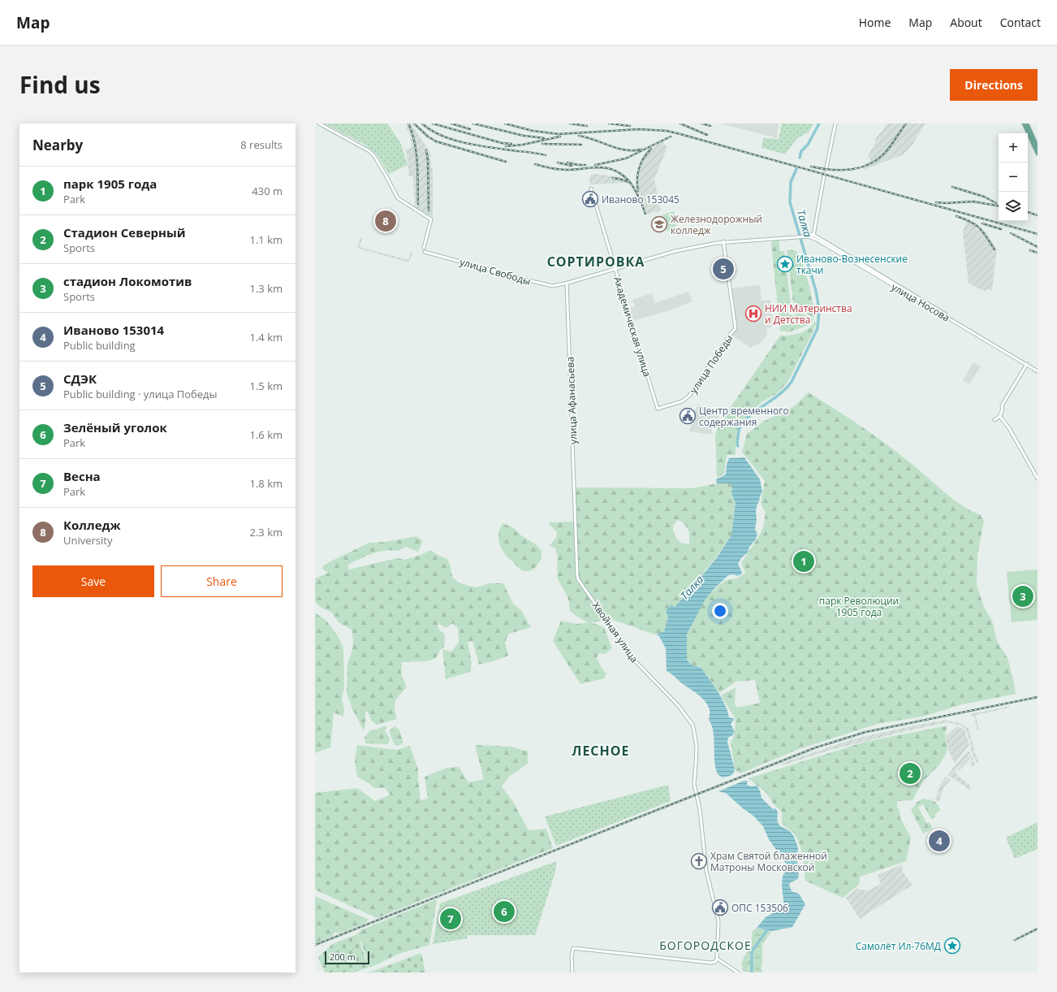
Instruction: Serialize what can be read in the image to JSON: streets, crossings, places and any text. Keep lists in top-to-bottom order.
{
  "streets": {
    "street": [
      "улица Свободы",
      "улица Носова",
      "Академическая улица",
      "улица Победы",
      "улица Афанасьева",
      "Хвойная улица"
    ]
  },
  "crossings": [
    ["улица Свободы", "улица Носова"],
    ["улица Свободы", "Академическая улица"],
    ["улица Свободы", "улица Победы"],
    ["улица Свободы", "улица Афанасьева"],
    ["Академическая улица", "улица Победы"],
    ["улица Афанасьева", "Хвойная улица"]
  ],
  "districts": ["СОРТИРОВКА", "ЛЕСНОЕ", "БОГОРОДСКОЕ"],
  "water": ["Талка"],
  "parks": ["парк Революции 1905 года"],
  "places": {
    "public building": ["Иваново 153045", "Центр временного содержания", "ОПС 153506"],
    "school or university": ["Железнодорожный колледж"],
    "place": ["Иваново-Вознесенские ткачи", "Самолёт Ил-76МД"],
    "hospital": ["НИИ Материнства и Детства"],
    "church": ["Храм Святой блаженной Матроны Московской"]
  },
  "scale_bar": "200 m",
  "page": {
    "header": "Map",
    "nav": [
      "Home",
      "Map",
      "About",
      "Contact"
    ],
    "title": "Find us",
    "buttons": [
      "Directions",
      ["Save", "Share"]
    ],
    "heading": ["Nearby", "8 results"],
    "map_buttons": ["+", "−"],
    "list": [
      {
        "mark": "1",
        "name": "парк 1905 года",
        "note": "Park",
        "value": "430 m"
      },
      {
        "mark": "2",
        "name": "Стадион Северный",
        "note": "Sports",
        "value": "1.1 km"
      },
      {
        "mark": "3",
        "name": "стадион Локомотив",
        "note": "Sports",
        "value": "1.3 km"
      },
      {
        "mark": "4",
        "name": "Иваново 153014",
        "note": "Public building",
        "value": "1.4 km"
      },
      {
        "mark": "5",
        "name": "СДЭК",
        "note": "Public building · улица Победы",
        "value": "1.5 km"
      },
      {
        "mark": "6",
        "name": "Зелёный уголок",
        "note": "Park",
        "value": "1.6 km"
      },
      {
        "mark": "7",
        "name": "Весна",
        "note": "Park",
        "value": "1.8 km"
      },
      {
        "mark": "8",
        "name": "Колледж",
        "note": "University",
        "value": "2.3 km"
      }
    ],
    "pins": [
      "8",
      "5",
      "1",
      "3",
      "2",
      "4",
      "6",
      "7"
    ],
    "scale": "200 m"
  }
}
